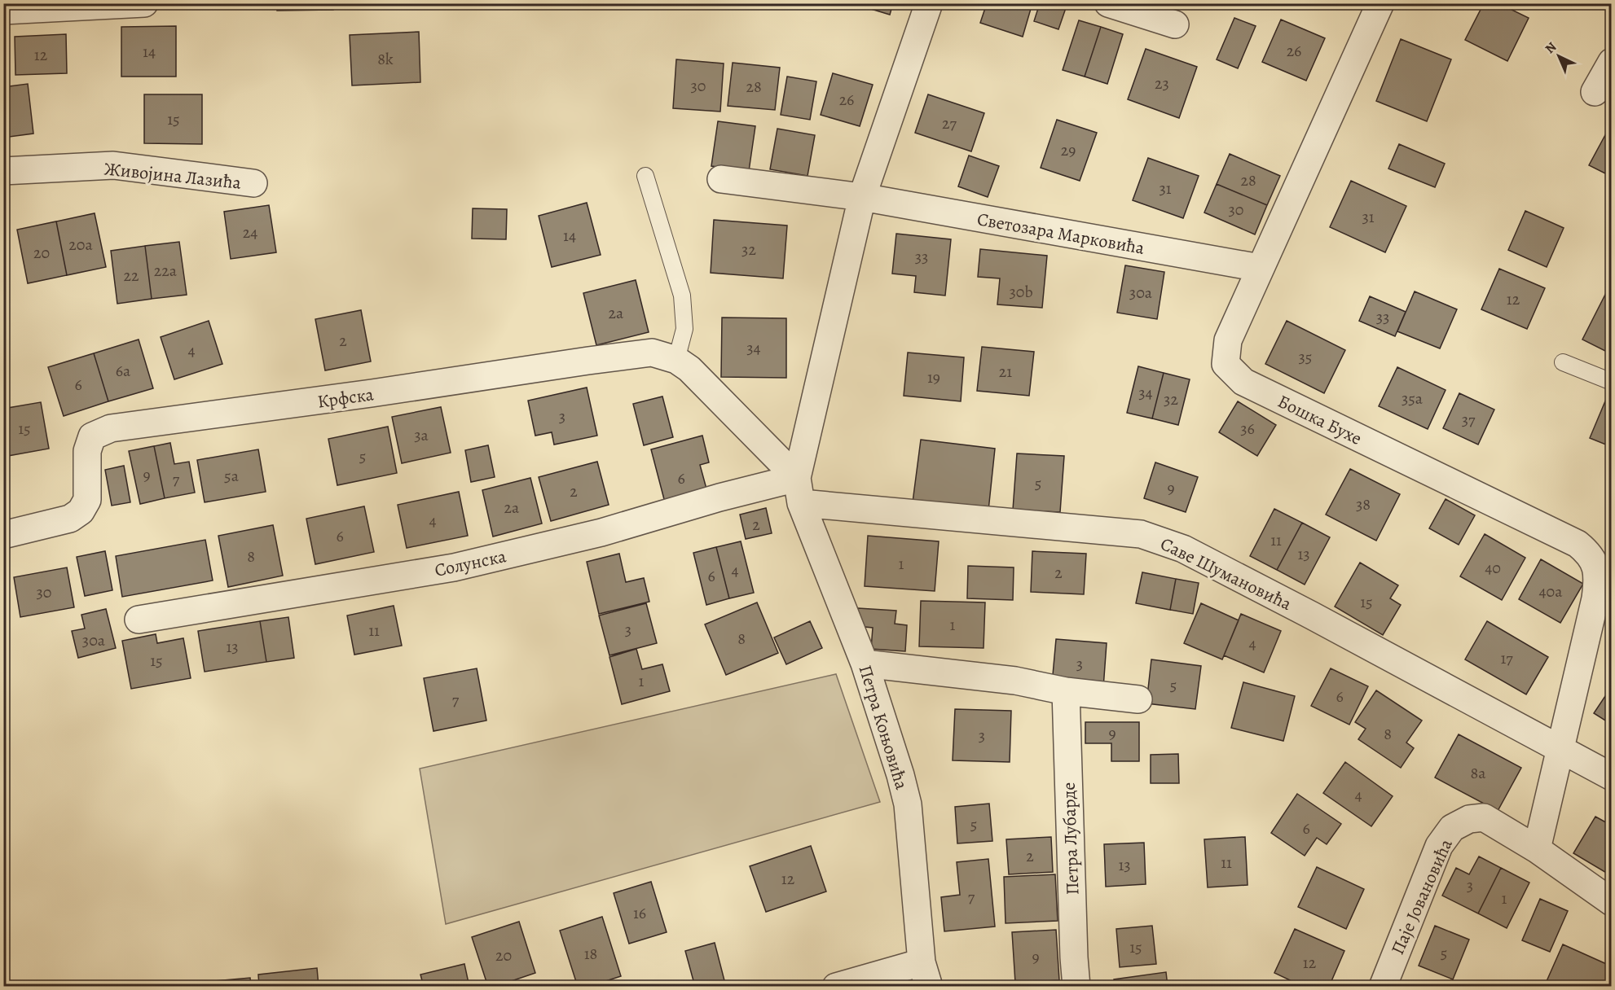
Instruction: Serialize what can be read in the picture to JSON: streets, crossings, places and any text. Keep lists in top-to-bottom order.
{
  "streets": {
    "street": [
      "Живојина Лазића",
      "Светозара Марковића",
      "Крфска",
      "Бошка Бухе",
      "Солунска",
      "Саве Шумановића",
      "Петра Коњовића",
      "Петра Лубарде",
      "Паје Јовановића"
    ]
  },
  "crossings": [
    ["Светозара Марковића", "Бошка Бухе"],
    ["Бошка Бухе", "Саве Шумановића"],
    ["Солунска", "Саве Шумановића"],
    ["Солунска", "Петра Коњовића"],
    ["Саве Шумановића", "Петра Коњовића"]
  ],
  "house_numbers": [
    "26",
    "14",
    "12",
    "8k",
    "23",
    "30",
    "28",
    "26",
    "15",
    "27",
    "29",
    "28",
    "31",
    "30",
    "31",
    "24",
    "14",
    "20a",
    "32",
    "20",
    "33",
    "22a",
    "22",
    "30b",
    "30a",
    "12",
    "2a",
    "33",
    "2",
    "34",
    "4",
    "35",
    "6a",
    "21",
    "19",
    "6",
    "34",
    "35a",
    "32",
    "3",
    "37",
    "15",
    "36",
    "3a",
    "5",
    "9",
    "5a",
    "6",
    "7",
    "5",
    "9",
    "2",
    "38",
    "2a",
    "4",
    "2",
    "6",
    "11",
    "13",
    "8",
    "1",
    "40",
    "4",
    "2",
    "6",
    "40a",
    "30",
    "15",
    "1",
    "3",
    "11",
    "8",
    "30a",
    "4",
    "13",
    "17",
    "15",
    "3",
    "1",
    "5",
    "6",
    "7",
    "9",
    "8",
    "3",
    "8a",
    "4",
    "5",
    "6",
    "2",
    "11",
    "13",
    "12",
    "3",
    "7",
    "1",
    "16",
    "15",
    "5",
    "18",
    "20",
    "9",
    "12"
  ],
  "north": "top left"
}
